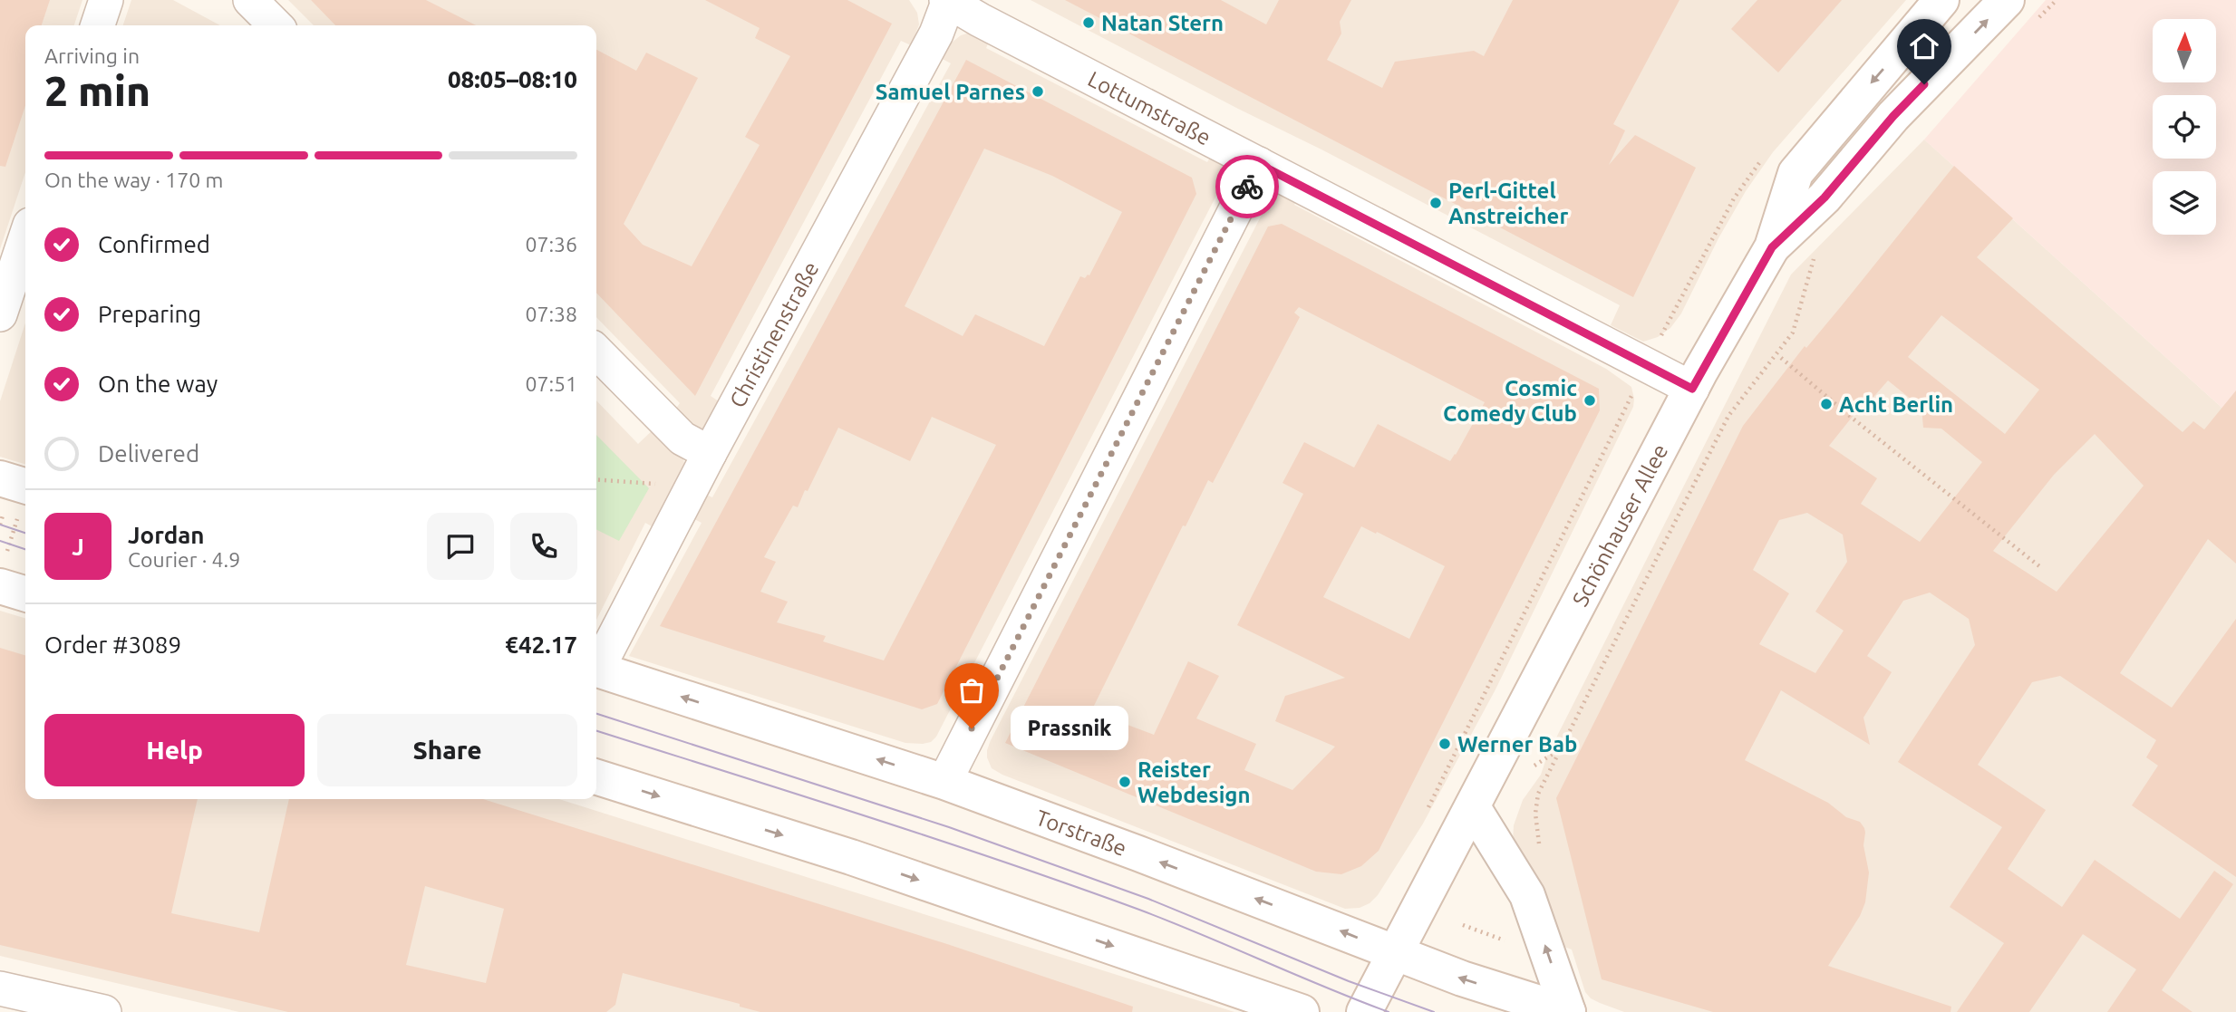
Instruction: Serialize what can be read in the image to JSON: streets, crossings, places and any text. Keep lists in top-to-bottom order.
{
  "streets": {
    "main road": ["Schönhauser Allee", "Torstraße"],
    "street": ["Lottumstraße", "Christinenstraße"]
  },
  "crossings": [
    ["Lottumstraße", "Christinenstraße"],
    ["Lottumstraße", "Schönhauser Allee"],
    ["Schönhauser Allee", "Torstraße"]
  ],
  "places": [
    "Natan Stern",
    "Samuel Parnes",
    "Perl-Gittel Anstreicher",
    "Cosmic Comedy Club",
    "Acht Berlin",
    "Prassnik",
    "Werner Bab",
    "Reister Webdesign"
  ],
  "north": "top",
  "page": {
    "heading": ["2 min", "Arriving in", "08:05–08:10"],
    "panel": [
      "Jordan",
      "Courier · 4.9",
      "Order #3089",
      "€42.17"
    ],
    "bar": "On the way · 170 m",
    "list": [
      ["Confirmed", "07:36"],
      ["Preparing", "07:38"],
      ["On the way", "07:51"],
      "Delivered"
    ],
    "round": "J",
    "buttons": ["Help", "Share"],
    "bubble": "Prassnik"
  }
}
